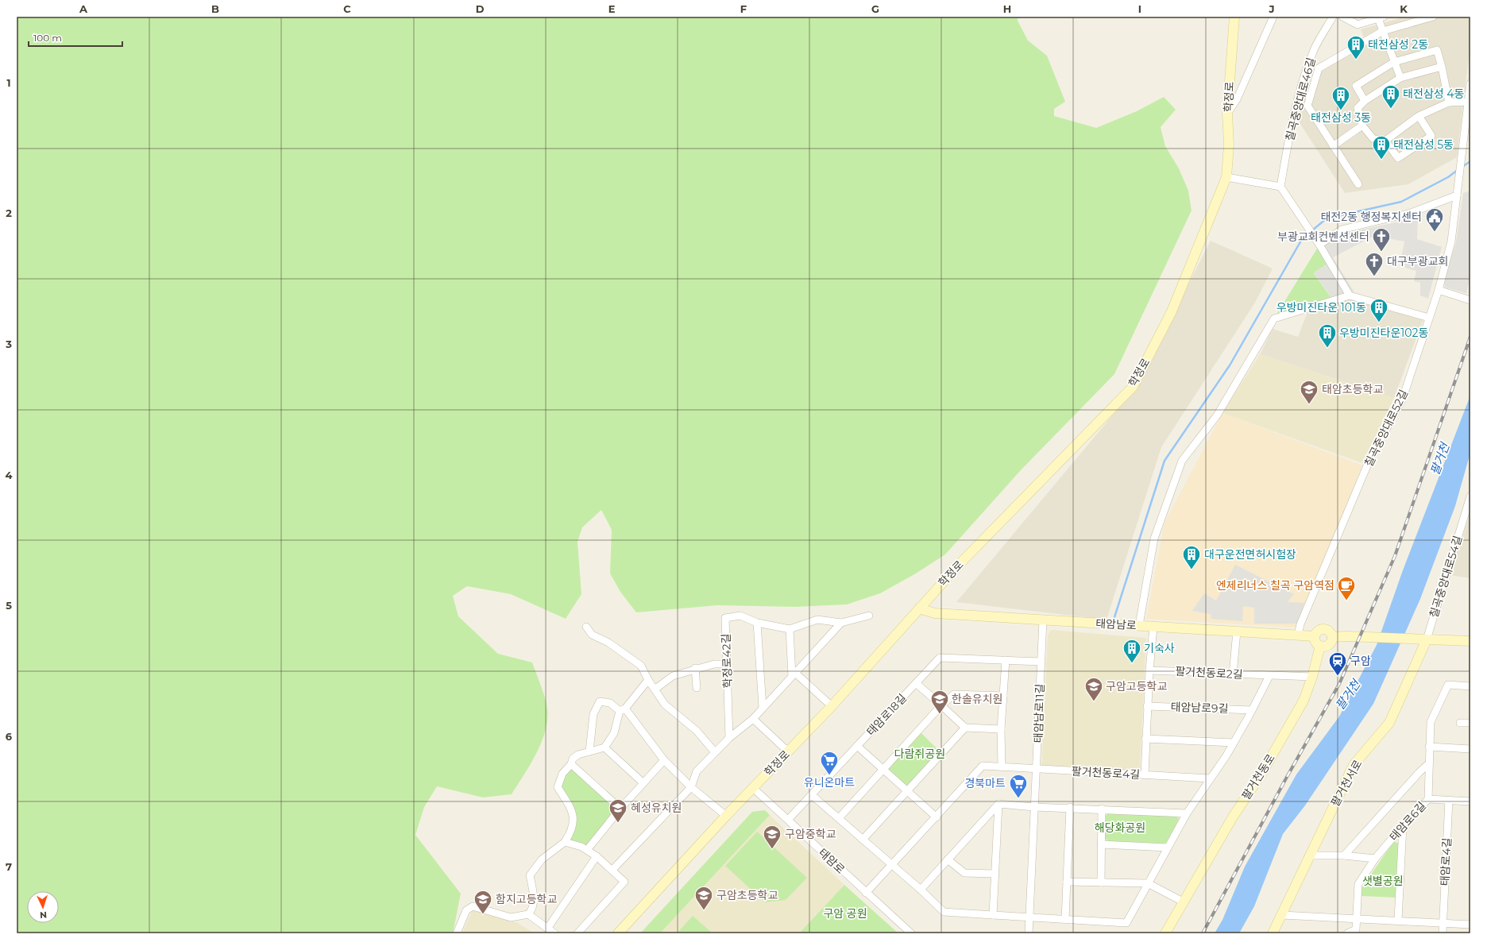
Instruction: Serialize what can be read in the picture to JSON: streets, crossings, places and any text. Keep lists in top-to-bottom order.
{
  "streets": {
    "main road": [
      "학정로",
      "태암남로",
      "팔거천동로",
      "팔거천서로"
    ],
    "street": [
      "칠곡중앙대로46길",
      "칠곡중앙대로52길",
      "칠곡중앙대로54길",
      "학정로42길",
      "팔거천동로2길",
      "태암남로9길",
      "태암남로11길",
      "태암로18길",
      "팔거천동로4길",
      "태암로6길",
      "태암로",
      "태암로4길"
    ]
  },
  "crossings": [
    ["학정로", "태암남로"],
    ["학정로", "태암로"],
    ["칠곡중앙대로52길", "태암남로"],
    ["칠곡중앙대로54길", "팔거천서로"],
    ["태암남로", "태암남로11길"],
    ["태암남로", "팔거천동로"],
    ["팔거천동로2길", "팔거천동로"],
    ["태암남로11길", "태암로18길"],
    ["태암남로11길", "팔거천동로4길"],
    ["태암로18길", "태암로"],
    ["팔거천동로4길", "태암로"]
  ],
  "water": ["팔거천"],
  "parks": [
    "다람쥐공원",
    "해당화공원",
    "샛별공원",
    "구암 공원"
  ],
  "places": {
    "building": [
      "태전삼성 2동",
      "태전삼성 4동",
      "태전삼성 3동",
      "태전삼성 5동",
      "우방미진타운 101동",
      "우방미진타운102동",
      "대구운전면허시험장",
      "기숙사"
    ],
    "public building": ["태전2동 행정복지센터"],
    "church": ["부광교회컨벤션센터", "대구부광교회"],
    "school or university": [
      "태암초등학교",
      "구암고등학교",
      "한솔유치원",
      "혜성유치원",
      "구암중학교",
      "구암초등학교",
      "함지고등학교"
    ],
    "cafe": ["엔제리너스 칠곡 구암역점"],
    "station": ["구암"],
    "supermarket": ["유니온마트", "경북마트"]
  },
  "scale_bar": "100 m",
  "north": "bottom",
  "grid": {
    "columns": [
      "A",
      "B",
      "C",
      "D",
      "E",
      "F",
      "G",
      "H",
      "I",
      "J",
      "K"
    ],
    "rows": [
      "1",
      "2",
      "3",
      "4",
      "5",
      "6",
      "7"
    ]
  }
}
